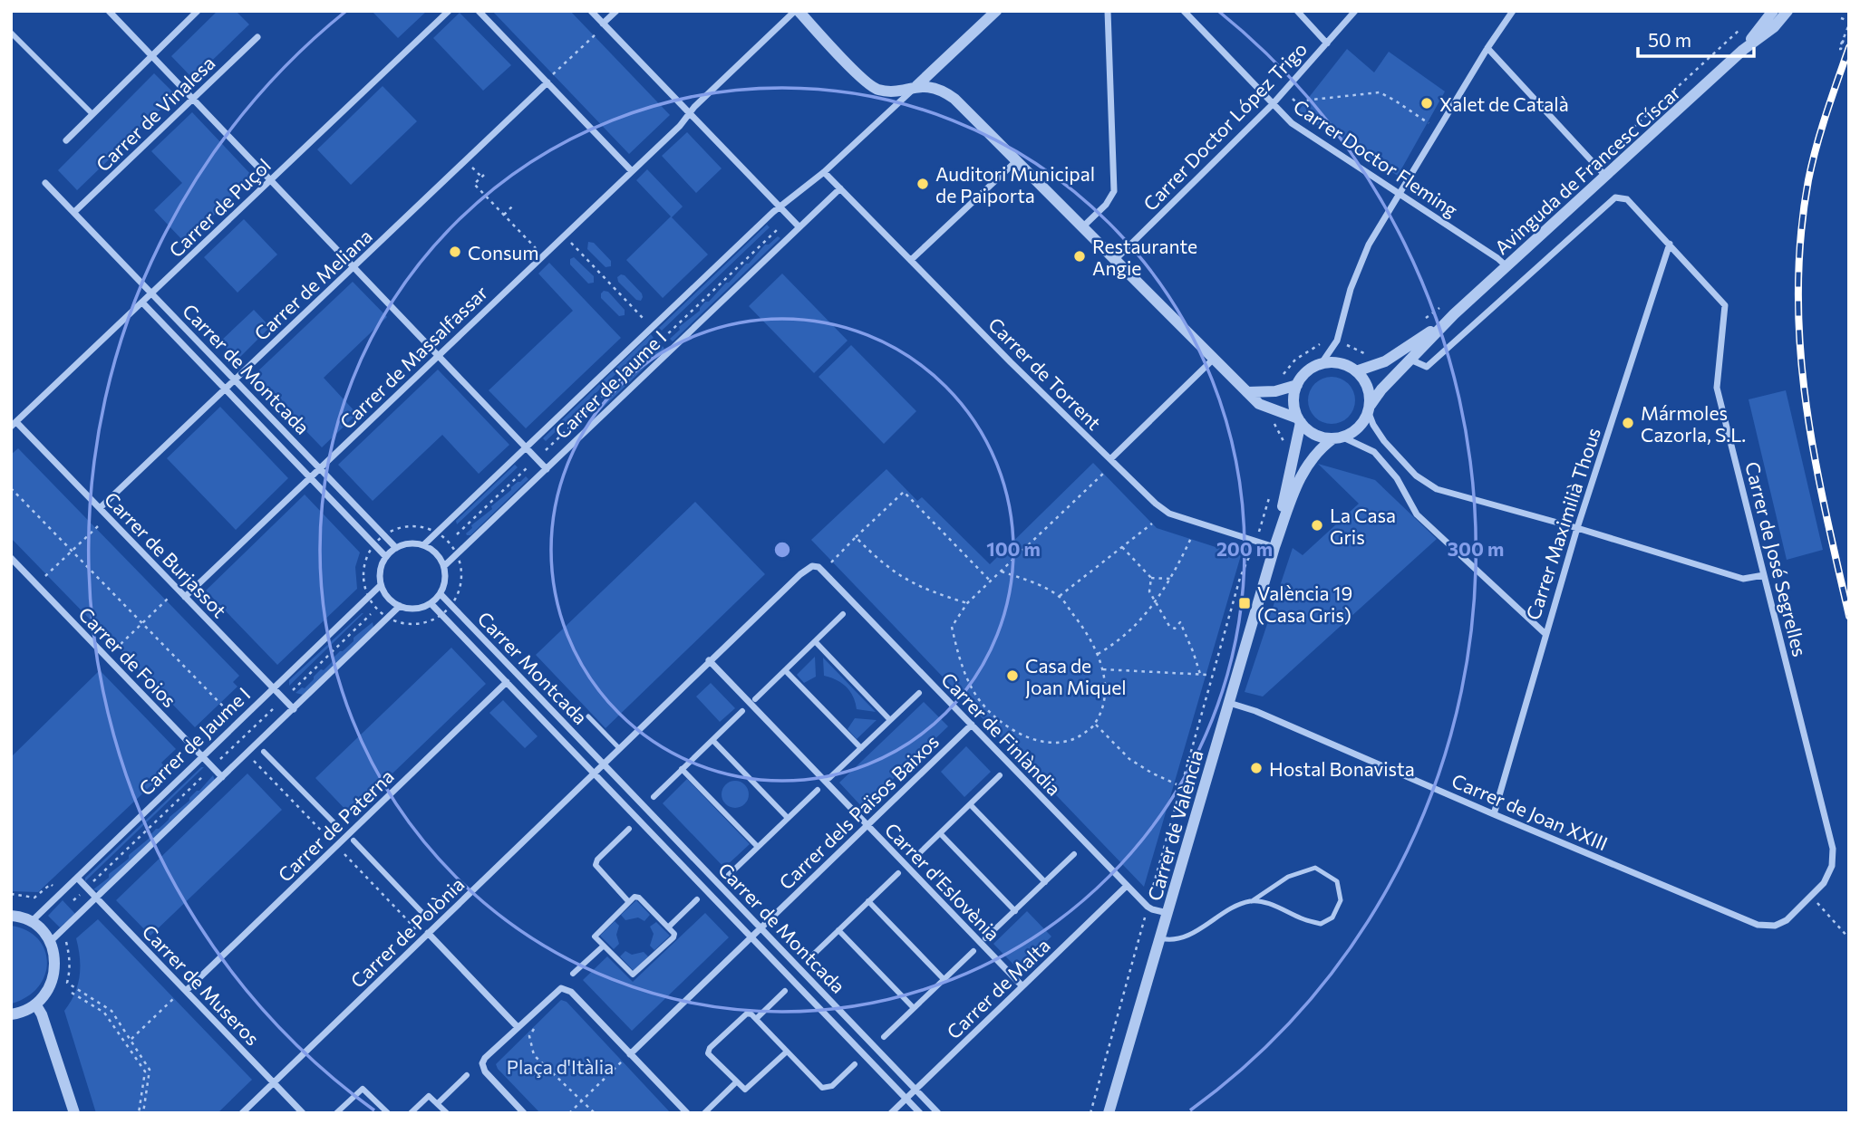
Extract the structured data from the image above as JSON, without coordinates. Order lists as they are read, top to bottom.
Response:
{
  "streets": {
    "street": [
      "Carrer de Vinalesa",
      "Carrer Doctor López Trigo",
      "Carrer Doctor Fleming",
      "Avinguda de Francesc Císcar",
      "Carrer de Puçol",
      "Carrer de Meliana",
      "Carrer de Massalfassar",
      "Carrer de Montcada",
      "Carrer de Torrent",
      "Carrer de Jaume I",
      "Carrer Maximilià Thous",
      "Carrer de Burjassot",
      "Carrer de José Segrelles",
      "Carrer de Foios",
      "Carrer Montcada",
      "Carrer de Finlàndia",
      "Carrer dels Països Baixos",
      "Carrer de Joan XXIII",
      "Carrer de Paterna",
      "Carrer de València",
      "Carrer d'Eslovènia",
      "Carrer de Polònia",
      "Carrer de Museros",
      "Carrer de Malta"
    ]
  },
  "crossings": [
    ["Carrer de Vinalesa", "Carrer de Montcada"],
    ["Carrer Doctor López Trigo", "Carrer Doctor Fleming"],
    ["Carrer Doctor Fleming", "Avinguda de Francesc Císcar"],
    ["Avinguda de Francesc Císcar", "Carrer de José Segrelles"],
    ["Avinguda de Francesc Císcar", "Carrer de València"],
    ["Carrer de Puçol", "Carrer de Montcada"],
    ["Carrer de Puçol", "Carrer de Burjassot"],
    ["Carrer de Meliana", "Carrer de Montcada"],
    ["Carrer de Meliana", "Carrer de Burjassot"],
    ["Carrer de Massalfassar", "Carrer de Montcada"],
    ["Carrer de Massalfassar", "Carrer de Burjassot"],
    ["Carrer de Montcada", "Carrer de Jaume I"],
    ["Carrer de Montcada", "Carrer Montcada"],
    ["Carrer de Montcada", "Carrer dels Països Baixos"],
    ["Carrer de Montcada", "Carrer de Polònia"],
    ["Carrer de Montcada", "Carrer de Malta"],
    ["Carrer de Torrent", "Carrer de Jaume I"],
    ["Carrer de Torrent", "Carrer de València"],
    ["Carrer de Jaume I", "Carrer de Burjassot"],
    ["Carrer de Jaume I", "Carrer de Foios"],
    ["Carrer de Jaume I", "Carrer Montcada"],
    ["Carrer de Jaume I", "Carrer de Museros"],
    ["Carrer Maximilià Thous", "Carrer de José Segrelles"],
    ["Carrer Maximilià Thous", "Carrer de Joan XXIII"],
    ["Carrer de José Segrelles", "Carrer de Joan XXIII"],
    ["Carrer Montcada", "Carrer de Paterna"],
    ["Carrer Montcada", "Carrer de Polònia"],
    ["Carrer de Finlàndia", "Carrer dels Països Baixos"],
    ["Carrer de Finlàndia", "Carrer de València"],
    ["Carrer de Finlàndia", "Carrer d'Eslovènia"],
    ["Carrer de Finlàndia", "Carrer de Malta"],
    ["Carrer dels Països Baixos", "Carrer d'Eslovènia"],
    ["Carrer de Joan XXIII", "Carrer de València"],
    ["Carrer de Paterna", "Carrer de Museros"],
    ["Carrer d'Eslovènia", "Carrer de Malta"],
    ["Carrer de Polònia", "Carrer de Museros"]
  ],
  "parks": ["Plaça d'Itàlia"],
  "places": {
    "other": [
      "Xalet de Català",
      "Auditori Municipal de Paiporta",
      "Consum",
      "Restaurante Angie",
      "Mármoles Cazorla, S.L.",
      "La Casa Gris",
      "Casa de Joan Miquel",
      "Hostal Bonavista"
    ],
    "transit": ["València 19 (Casa Gris)"]
  },
  "scale_bar": "50 m",
  "rings": ["100 m", "200 m", "300 m"]
}
